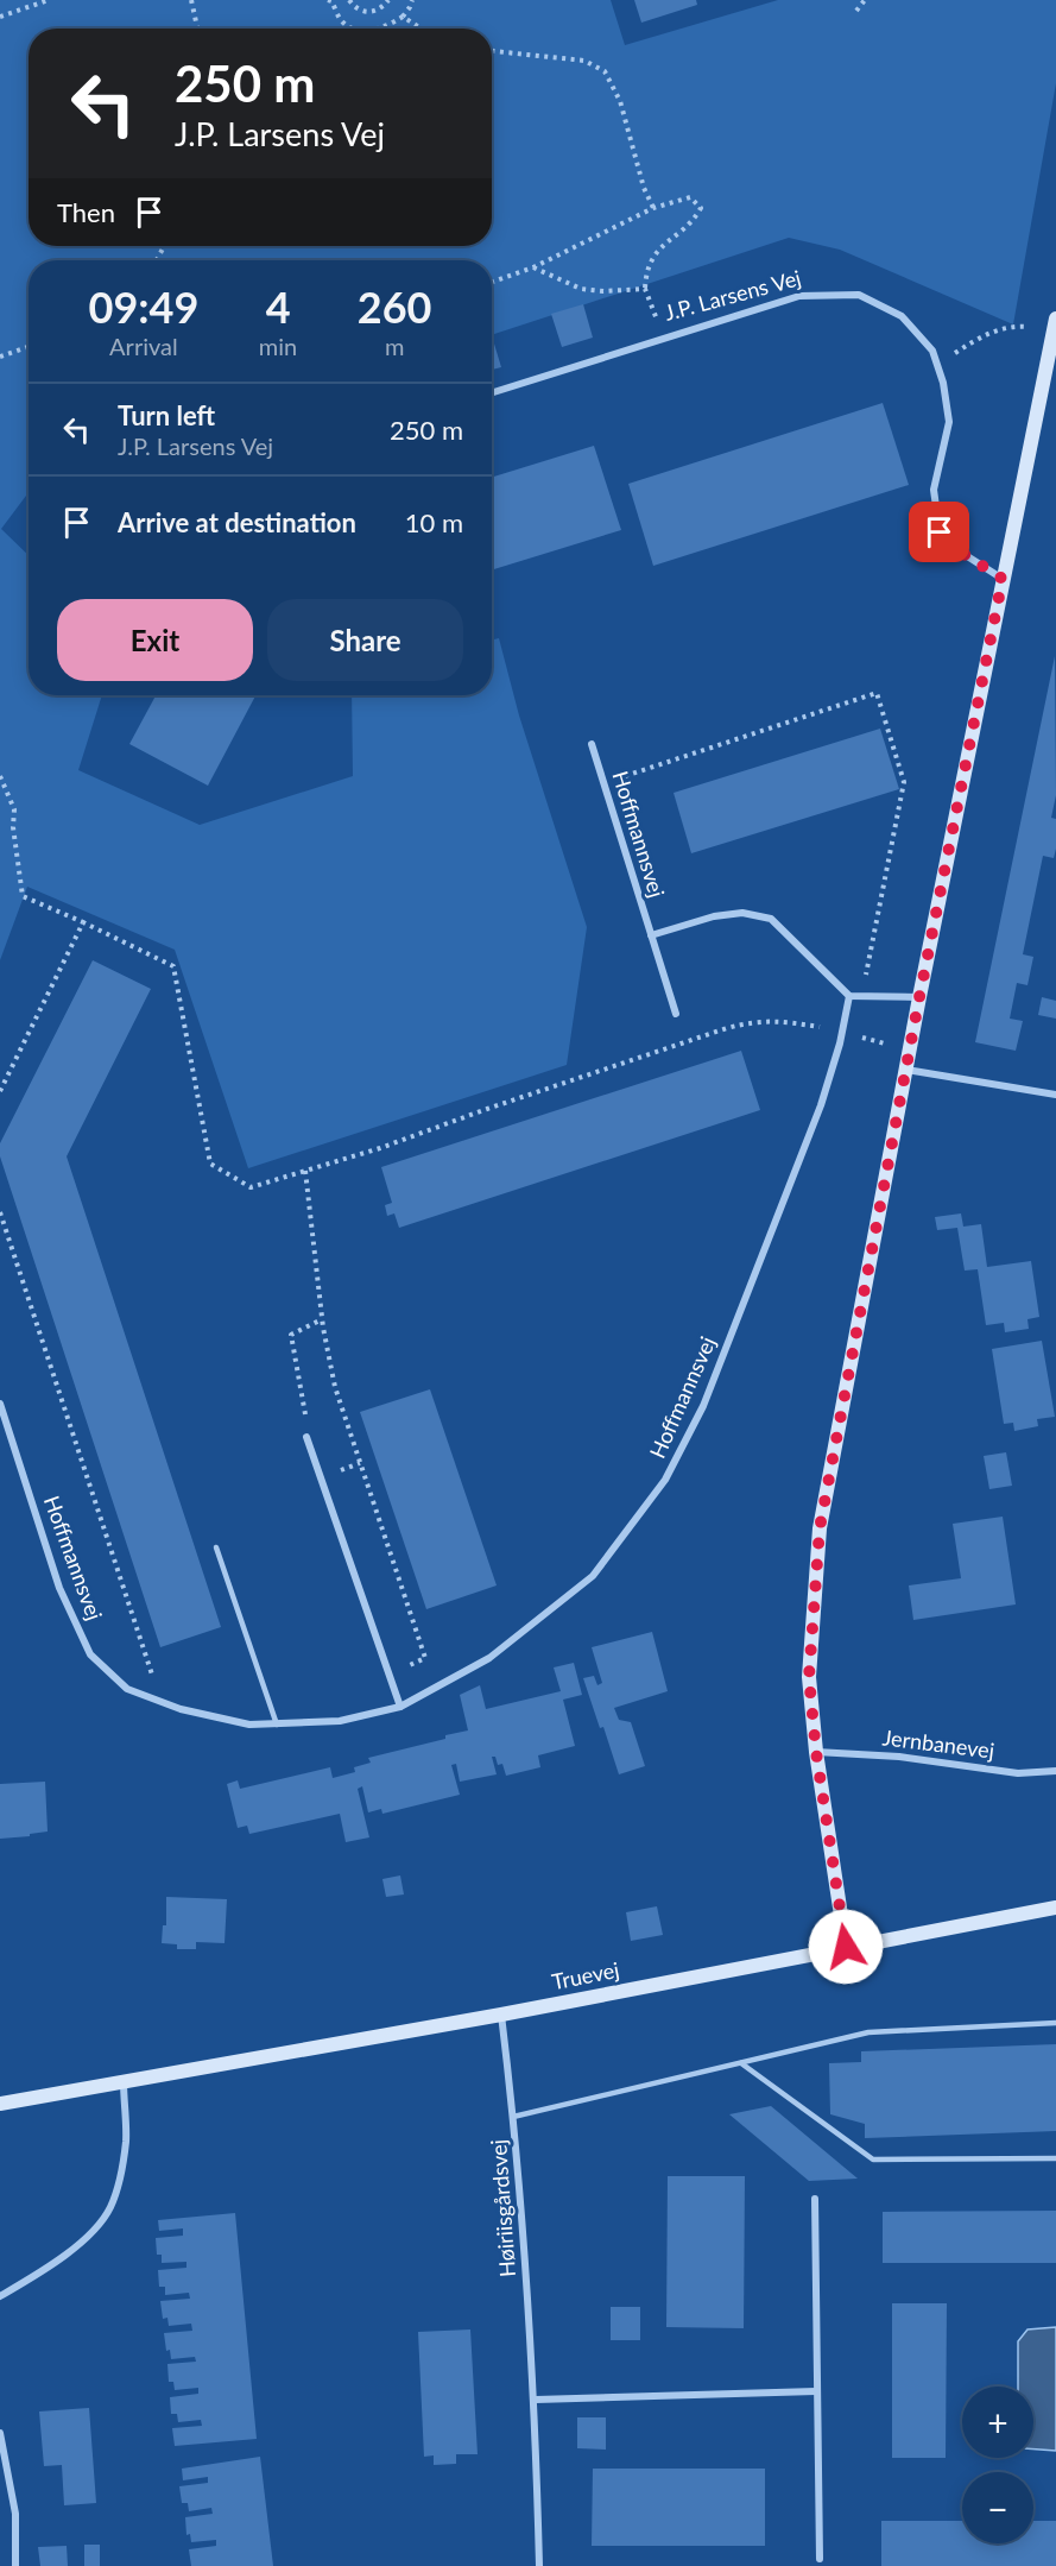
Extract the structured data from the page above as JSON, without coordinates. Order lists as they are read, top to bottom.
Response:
{
  "streets": {
    "street": [
      "J.P. Larsens Vej",
      "Hoffmannsvej",
      "Jernbanevej",
      "Truevej",
      "Høiriisgårdsvej"
    ]
  },
  "crossings": [
    ["Truevej", "Høiriisgårdsvej"]
  ],
  "page": {
    "turn": ["250 m", "J.P. Larsens Vej"],
    "then": "Then",
    "eta": [
      "09:49",
      "Arrival",
      "4",
      "min",
      "260",
      "m"
    ],
    "list": [
      {
        "name": "Turn left",
        "note": "J.P. Larsens Vej",
        "value": "250 m"
      },
      {
        "name": "Arrive at destination",
        "value": "10 m"
      }
    ],
    "buttons": ["Exit", "Share"],
    "map_buttons": ["+", "−"]
  }
}
